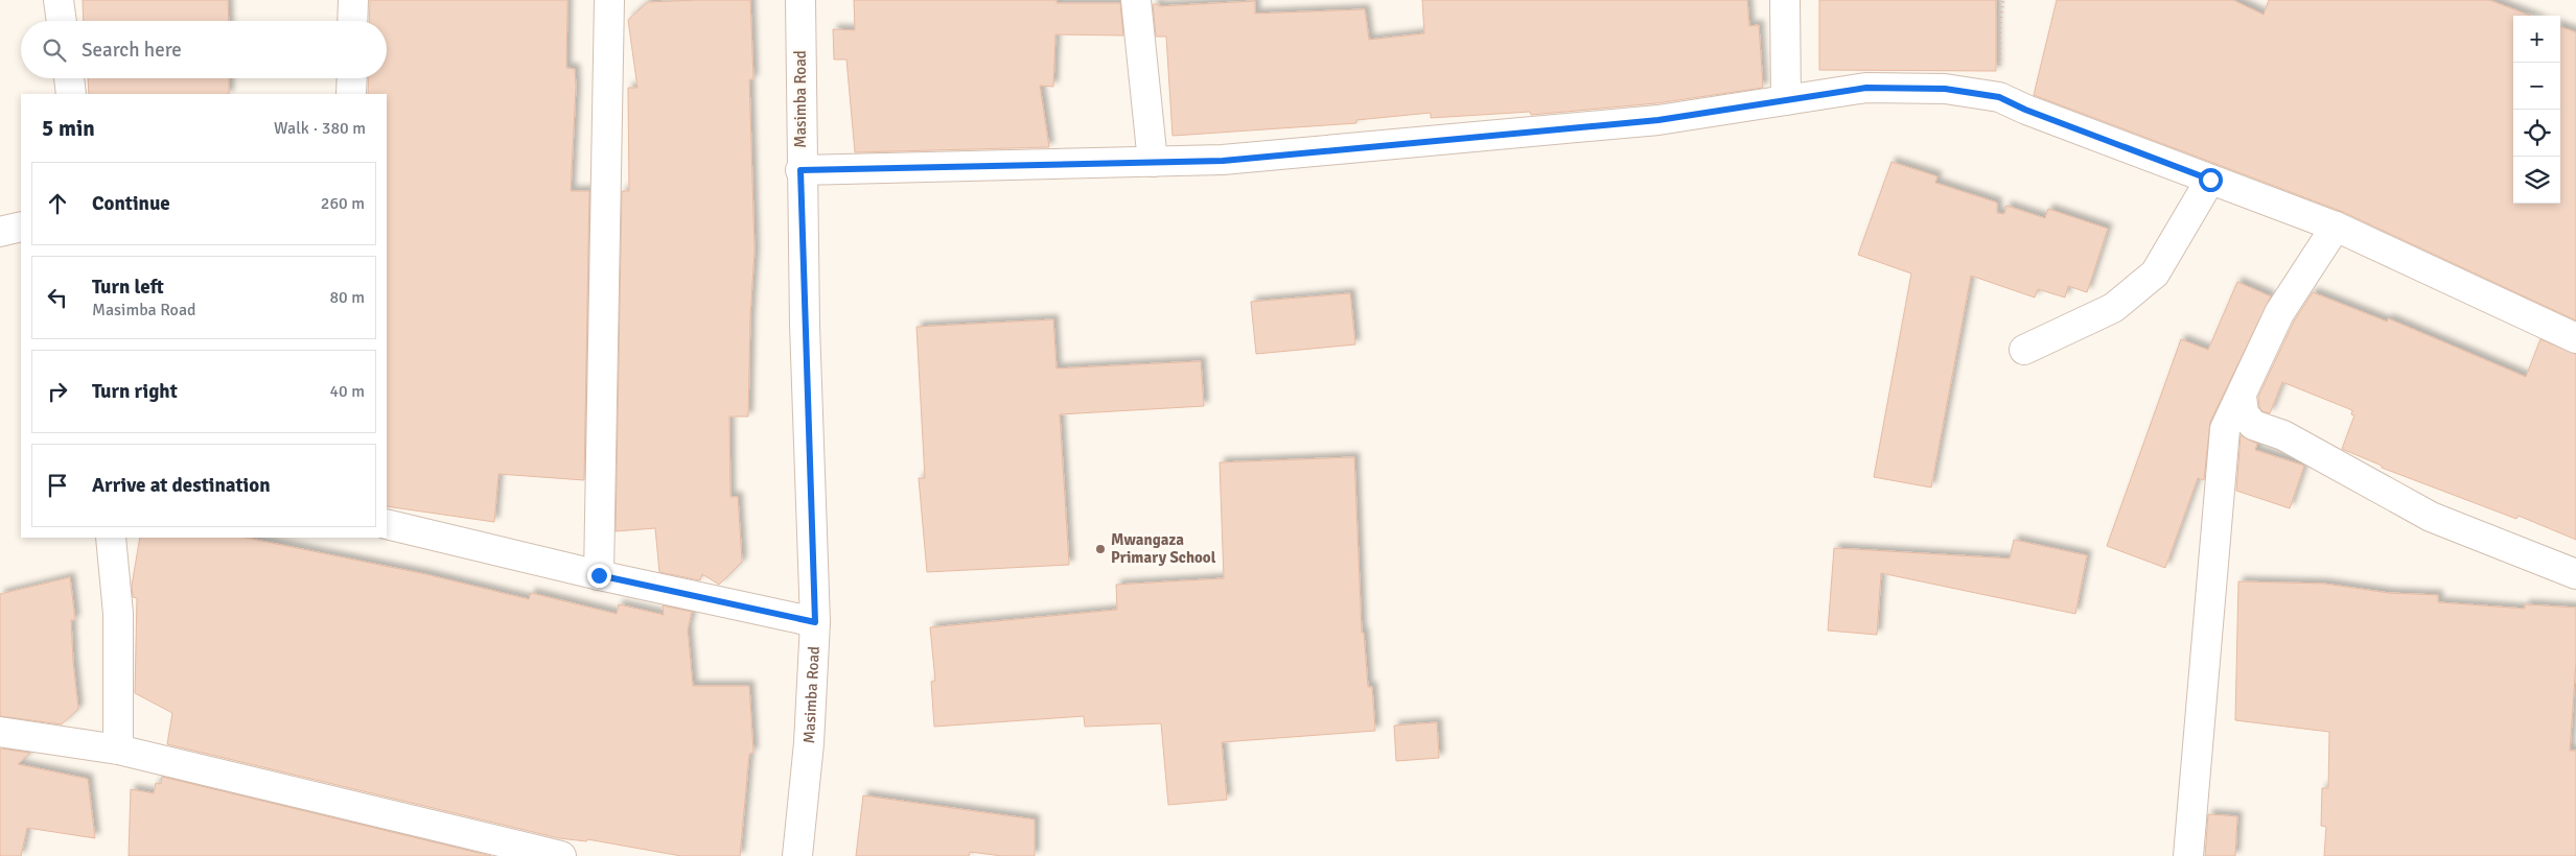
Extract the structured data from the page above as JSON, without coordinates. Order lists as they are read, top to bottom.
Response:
{
  "streets": {
    "street": ["Masimba Road"]
  },
  "places": ["Mwangaza Primary School"],
  "page": {
    "map_buttons": ["+", "−"],
    "search": "Search here",
    "heading": ["5 min", "Walk · 380 m"],
    "list": [
      ["Continue", "260 m"],
      ["Turn left", "Masimba Road", "80 m"],
      ["Turn right", "40 m"],
      "Arrive at destination"
    ]
  }
}
